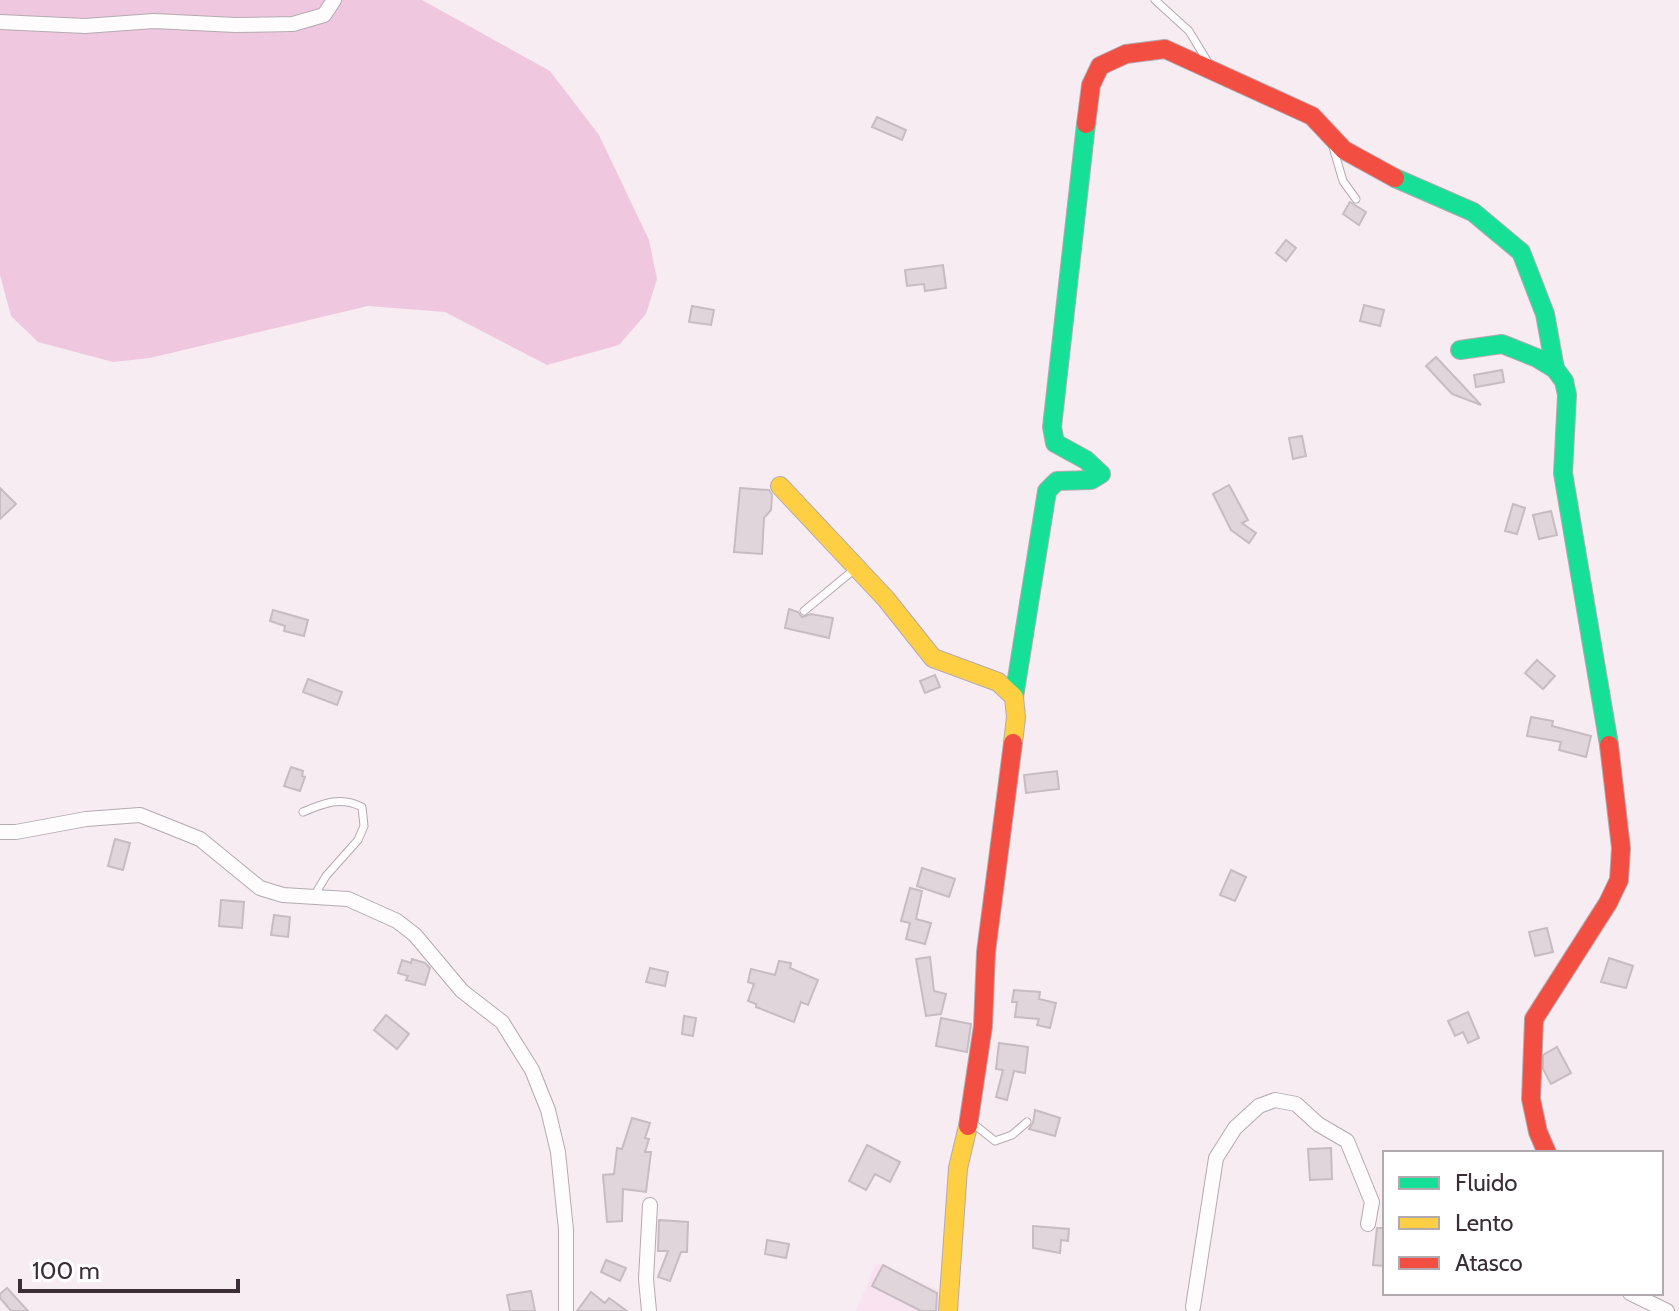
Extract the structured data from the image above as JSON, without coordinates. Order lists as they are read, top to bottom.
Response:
{
  "legend": ["Fluido", "Lento", "Atasco"],
  "scale_bar": "100 m"
}
